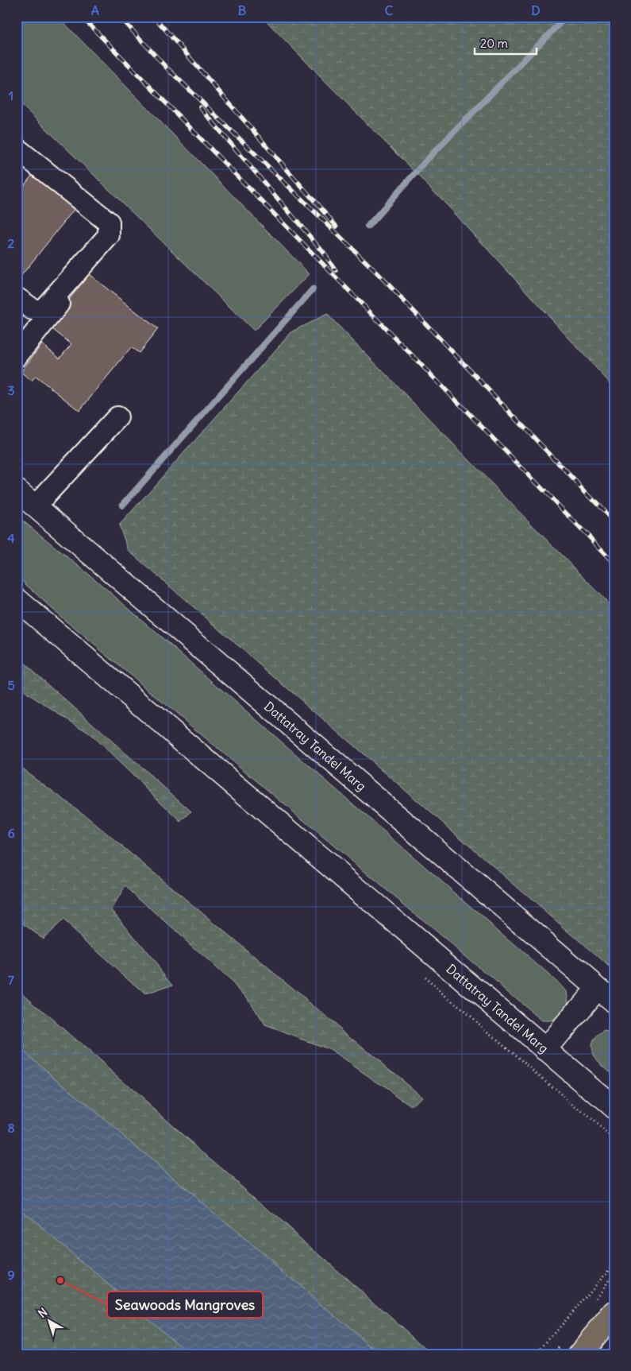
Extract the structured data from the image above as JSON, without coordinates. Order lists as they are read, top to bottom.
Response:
{
  "streets": {
    "main road": ["Dattatray Tandel Marg"]
  },
  "places": ["Seawoods Mangroves"],
  "scale_bar": "20 m",
  "north": "top left",
  "grid": {
    "columns": [
      "A",
      "B",
      "C",
      "D"
    ],
    "rows": [
      "1",
      "2",
      "3",
      "4",
      "5",
      "6",
      "7",
      "8",
      "9"
    ]
  }
}
